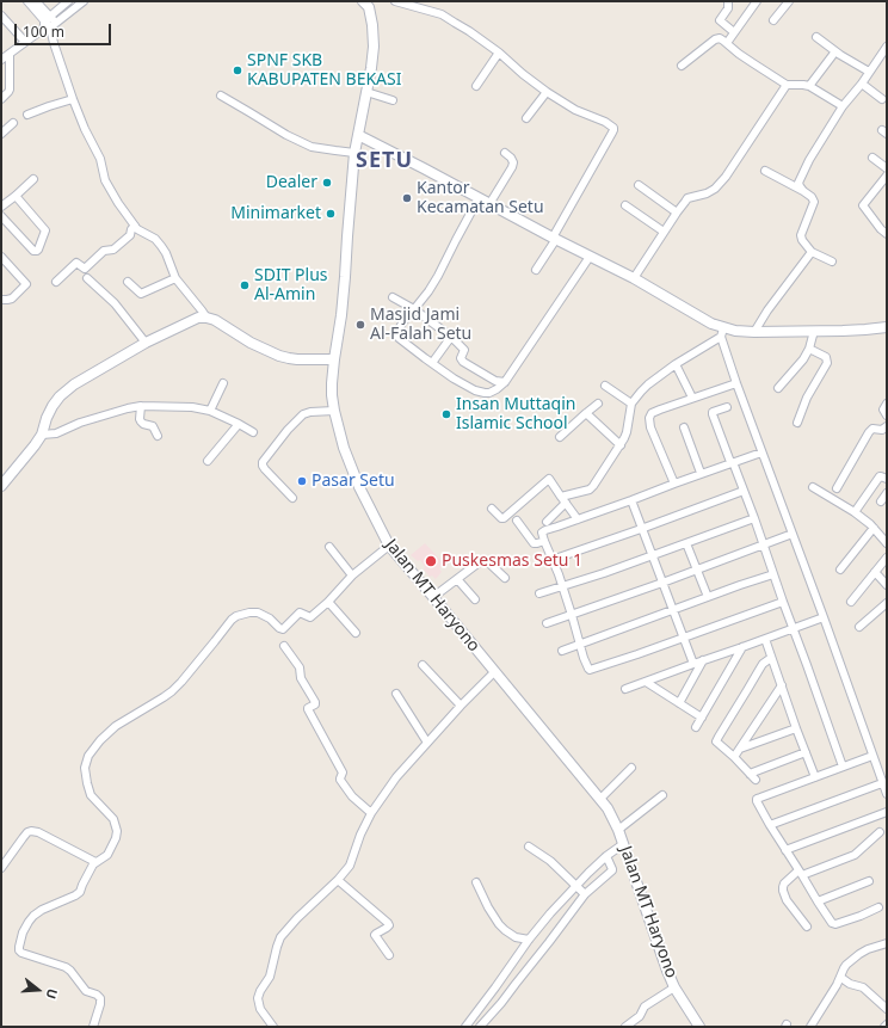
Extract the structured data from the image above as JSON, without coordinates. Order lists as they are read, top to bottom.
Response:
{
  "streets": {
    "main road": ["Jalan MT Haryono"]
  },
  "districts": ["SETU"],
  "places": [
    "SPNF SKB KABUPATEN BEKASI",
    "Dealer",
    "Kantor Kecamatan Setu",
    "Minimarket",
    "SDIT Plus Al-Amin",
    "Masjid Jami Al-Falah Setu",
    "Insan Muttaqin Islamic School",
    "Pasar Setu",
    "Puskesmas Setu 1"
  ],
  "scale_bar": "100 m",
  "north": "right"
}
